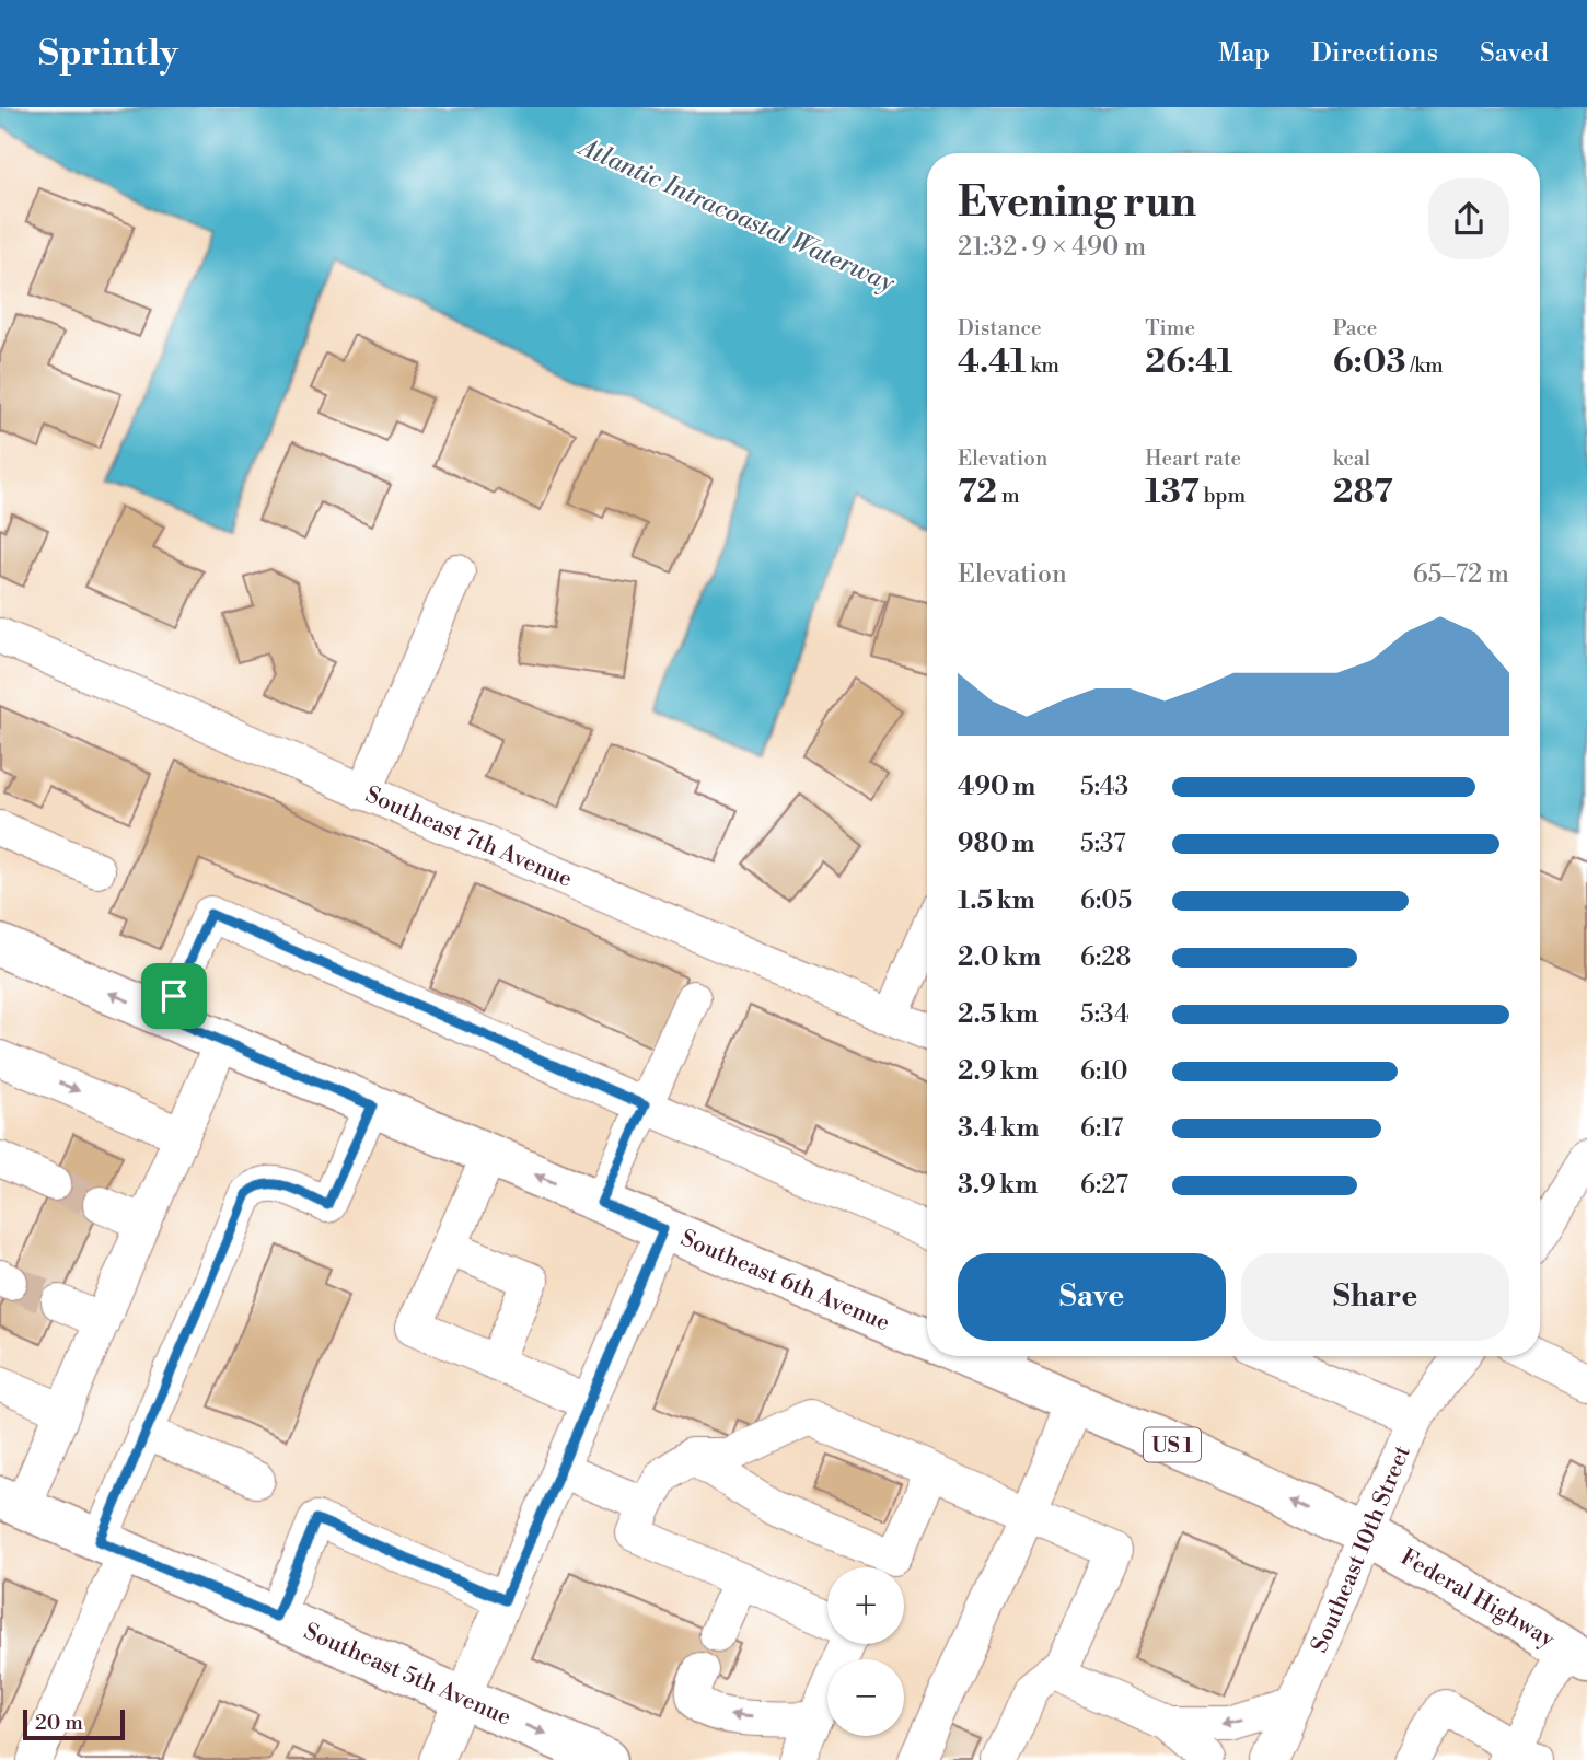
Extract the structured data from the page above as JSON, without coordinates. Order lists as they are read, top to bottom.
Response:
{
  "streets": {
    "main road": [
      "Southeast 6th Avenue",
      "US 1",
      "Federal Highway",
      "Southeast 5th Avenue"
    ],
    "street": ["Southeast 7th Avenue", "Southeast 10th Street"]
  },
  "crossings": [
    ["US 1", "Southeast 10th Street"],
    ["US 1", "Federal Highway"],
    ["Southeast 10th Street", "Federal Highway"]
  ],
  "water": ["Atlantic Intracoastal Waterway"],
  "scale_bar": "20 m",
  "page": {
    "header": "Sprintly",
    "nav": ["Map", "Directions", "Saved"],
    "heading": ["Evening run", "21:32 · 9 × 490 m"],
    "stats": [
      ["Distance", "4.41 km"],
      ["Time", "26:41"],
      ["Pace", "6:03 /km"],
      ["Elevation", "72 m"],
      ["Heart rate", "137 bpm"],
      ["kcal", "287"]
    ],
    "chart": ["Elevation", "65–72 m"],
    "list": [
      {
        "name": "490 m",
        "note": "5:43"
      },
      {
        "name": "980 m",
        "note": "5:37"
      },
      {
        "name": "1.5 km",
        "note": "6:05"
      },
      {
        "name": "2.0 km",
        "note": "6:28"
      },
      {
        "name": "2.5 km",
        "note": "5:34"
      },
      {
        "name": "2.9 km",
        "note": "6:10"
      },
      {
        "name": "3.4 km",
        "note": "6:17"
      },
      {
        "name": "3.9 km",
        "note": "6:27"
      }
    ],
    "buttons": ["Save", "Share"],
    "map_buttons": ["+", "−"],
    "scale": "20 m"
  }
}
